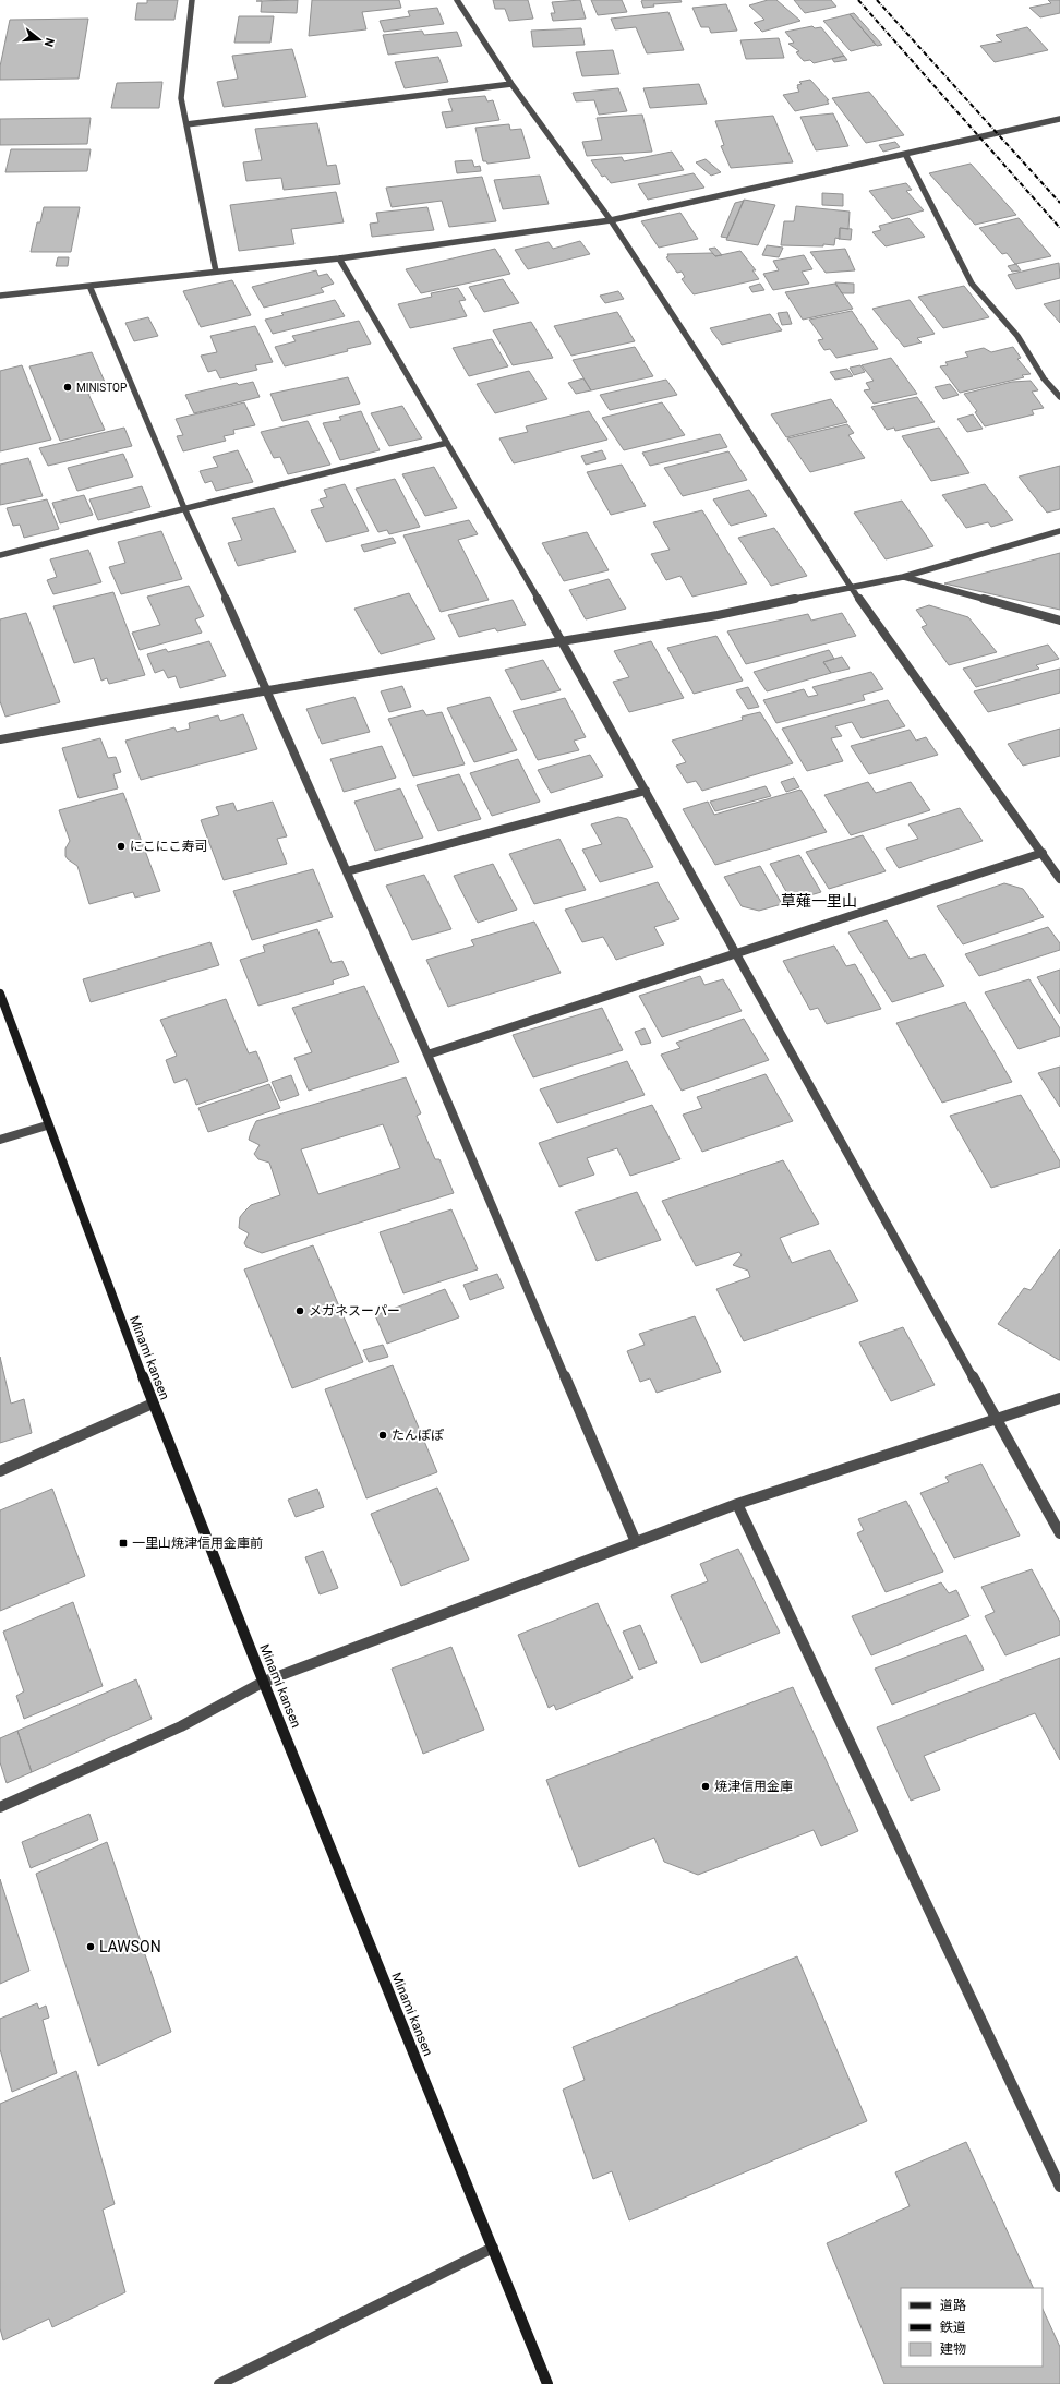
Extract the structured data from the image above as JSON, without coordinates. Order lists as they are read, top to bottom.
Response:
{
  "streets": {
    "main road": ["Minami kansen"]
  },
  "districts": ["草薙一里山"],
  "places": {
    "other": [
      "MINISTOP",
      "にこにこ寿司",
      "メガネスーパー",
      "たんぽぽ",
      "焼津信用金庫",
      "LAWSON"
    ],
    "transit": ["一里山焼津信用金庫前"]
  },
  "legend": ["道路", "鉄道", "建物"],
  "north": "right"
}
